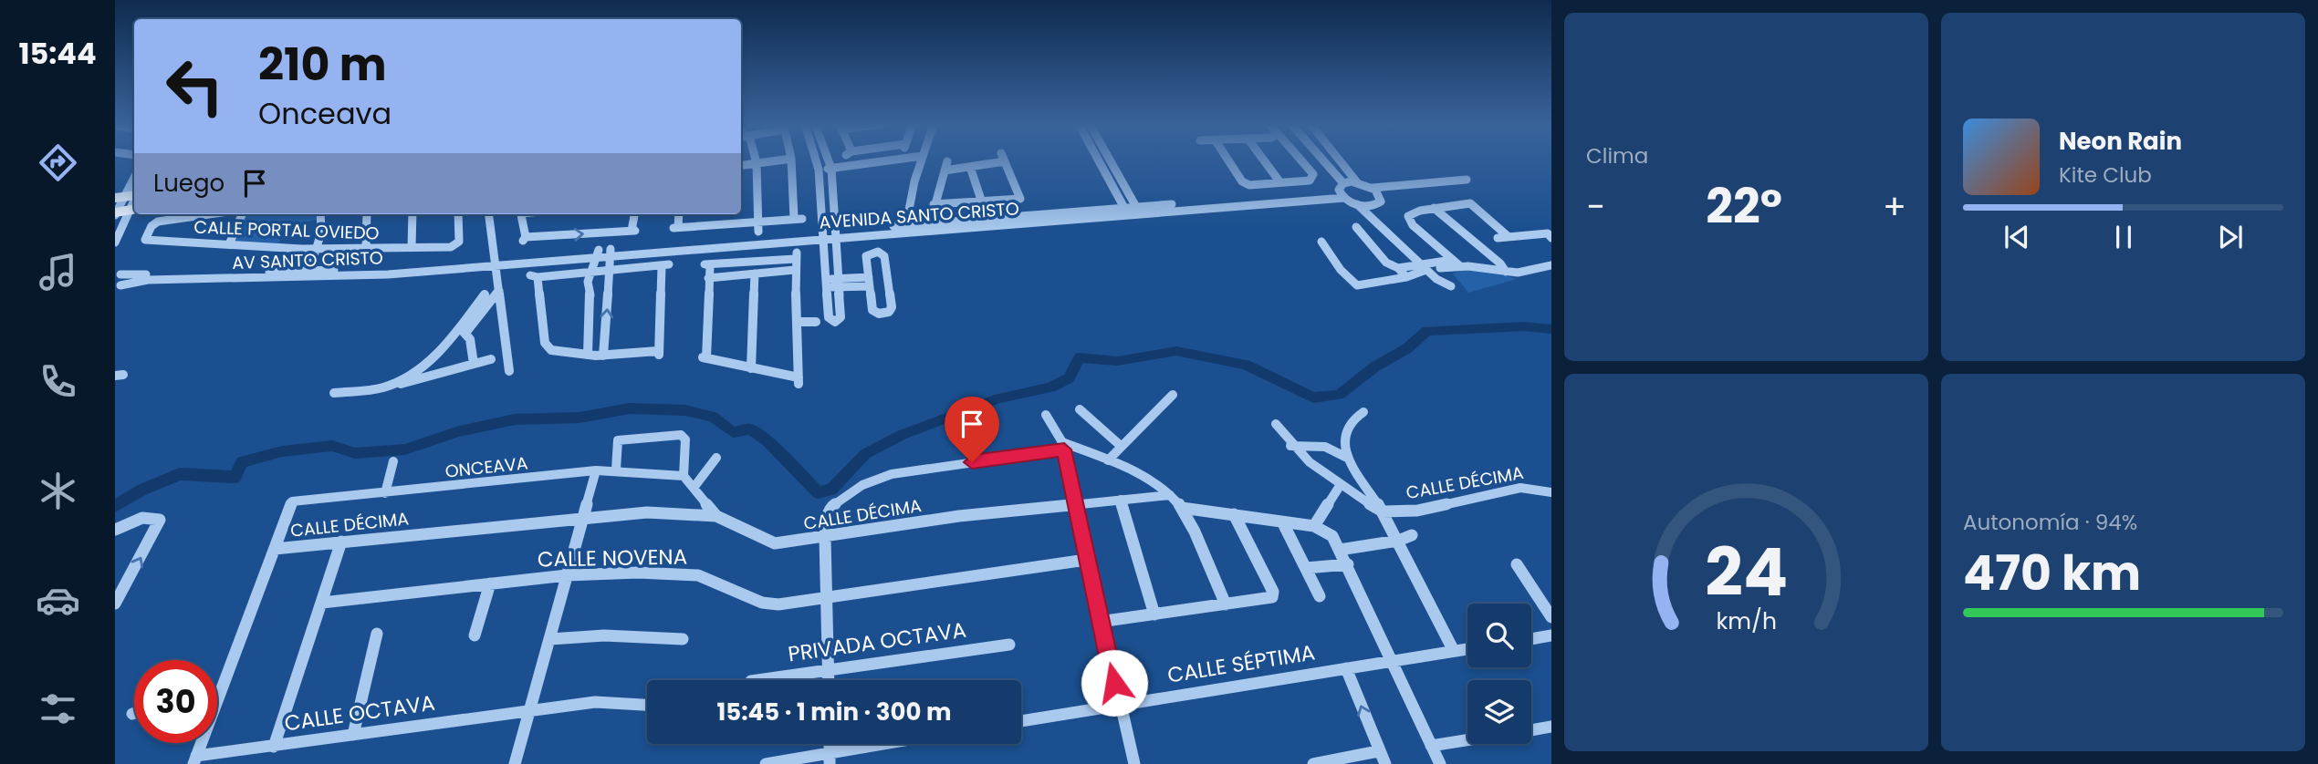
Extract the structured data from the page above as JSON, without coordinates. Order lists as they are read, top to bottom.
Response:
{
  "streets": {
    "street": [
      "AVENIDA SANTO CRISTO",
      "CALLE PORTAL OVIEDO",
      "AV SANTO CRISTO",
      "ONCEAVA",
      "CALLE DÉCIMA",
      "CALLE NOVENA",
      "PRIVADA OCTAVA",
      "CALLE SÉPTIMA",
      "CALLE OCTAVA"
    ]
  },
  "crossings": [
    ["AVENIDA SANTO CRISTO", "AV SANTO CRISTO"],
    ["ONCEAVA", "CALLE DÉCIMA"]
  ],
  "page": {
    "tabs": "15:44",
    "tile": [
      "Clima",
      ["Autonomía · 94%", "470 km"]
    ],
    "turn": ["210 m", "Onceava"],
    "song": ["Neon Rain", "Kite Club"],
    "then": "Luego",
    "heat": ["−", "22°", "+"],
    "limit": "30",
    "trip": "15:45 · 1 min · 300 m",
    "gauge": ["24", "km/h"]
  }
}
